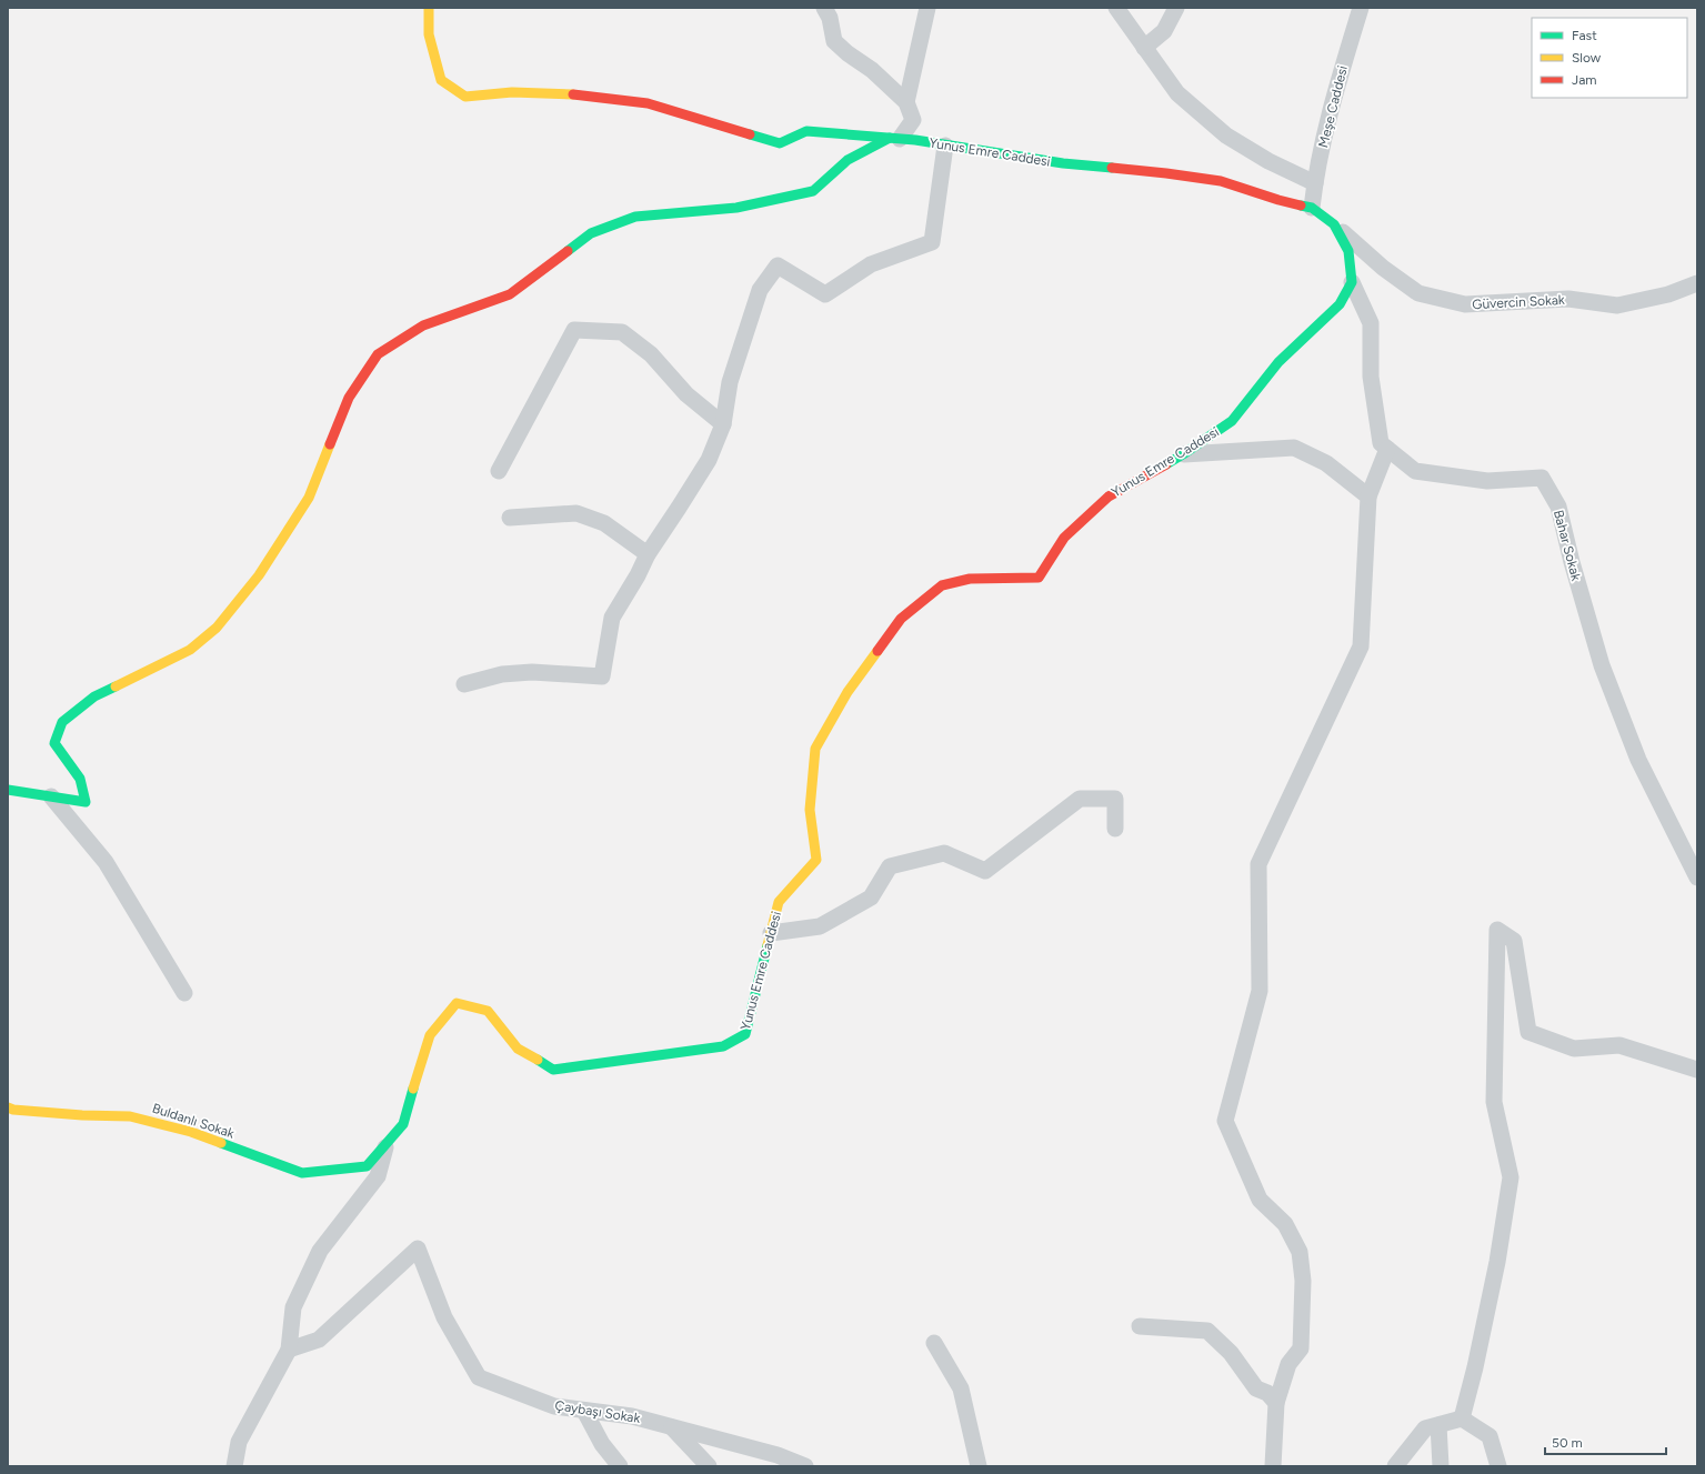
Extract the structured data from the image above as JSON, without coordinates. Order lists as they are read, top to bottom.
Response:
{
  "streets": {
    "street": [
      "Meşe Caddesi",
      "Yunus Emre Caddesi",
      "Güvercin Sokak",
      "Bahar Sokak",
      "Buldanlı Sokak",
      "Çaybaşı Sokak"
    ]
  },
  "crossings": [
    ["Meşe Caddesi", "Yunus Emre Caddesi"],
    ["Yunus Emre Caddesi", "Güvercin Sokak"],
    ["Yunus Emre Caddesi", "Bahar Sokak"],
    ["Yunus Emre Caddesi", "Buldanlı Sokak"],
    ["Yunus Emre Caddesi", "Çaybaşı Sokak"]
  ],
  "legend": ["Fast", "Slow", "Jam"],
  "scale_bar": "50 m"
}
